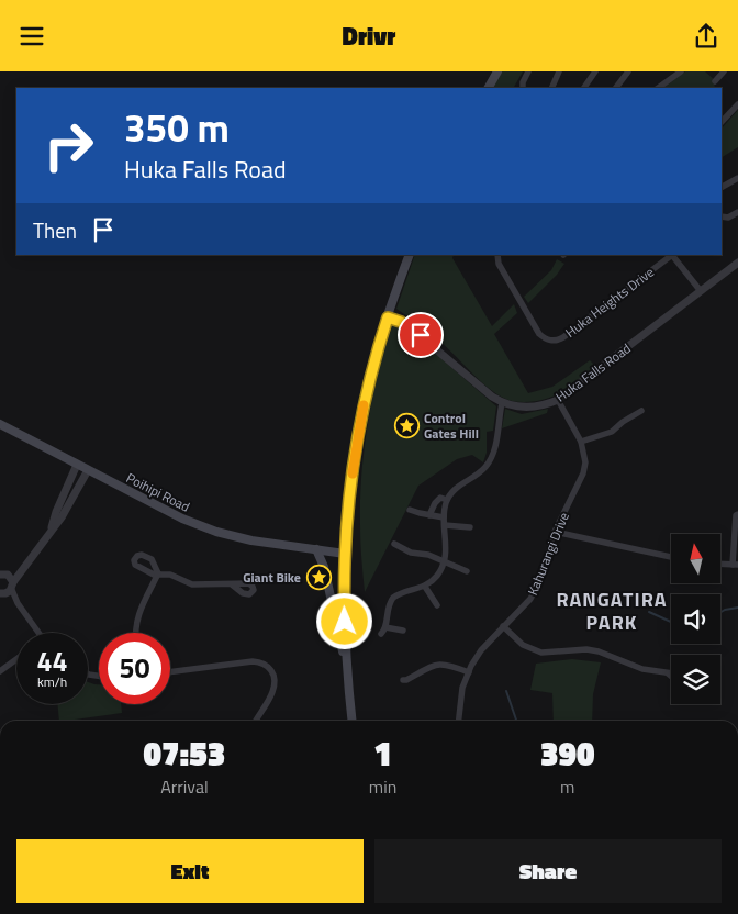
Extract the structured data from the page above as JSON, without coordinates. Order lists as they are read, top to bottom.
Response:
{
  "streets": {
    "main road": ["Poihipi Road"],
    "street": ["Huka Heights Drive", "Huka Falls Road", "Kahurangi Drive"]
  },
  "crossings": [
    ["Huka Heights Drive", "Huka Falls Road"],
    ["Huka Falls Road", "Kahurangi Drive"]
  ],
  "districts": ["RANGATIRA PARK"],
  "places": {
    "place": ["Control Gates Hill", "Giant Bike"]
  },
  "north": "top",
  "page": {
    "header": "Drivr",
    "turn": ["350 m", "Huka Falls Road"],
    "then": "Then",
    "speed": "44 km/h",
    "limit": "50",
    "eta": [
      "07:53",
      "Arrival",
      "1",
      "min",
      "390",
      "m"
    ],
    "buttons": ["Exit", "Share"]
  }
}
